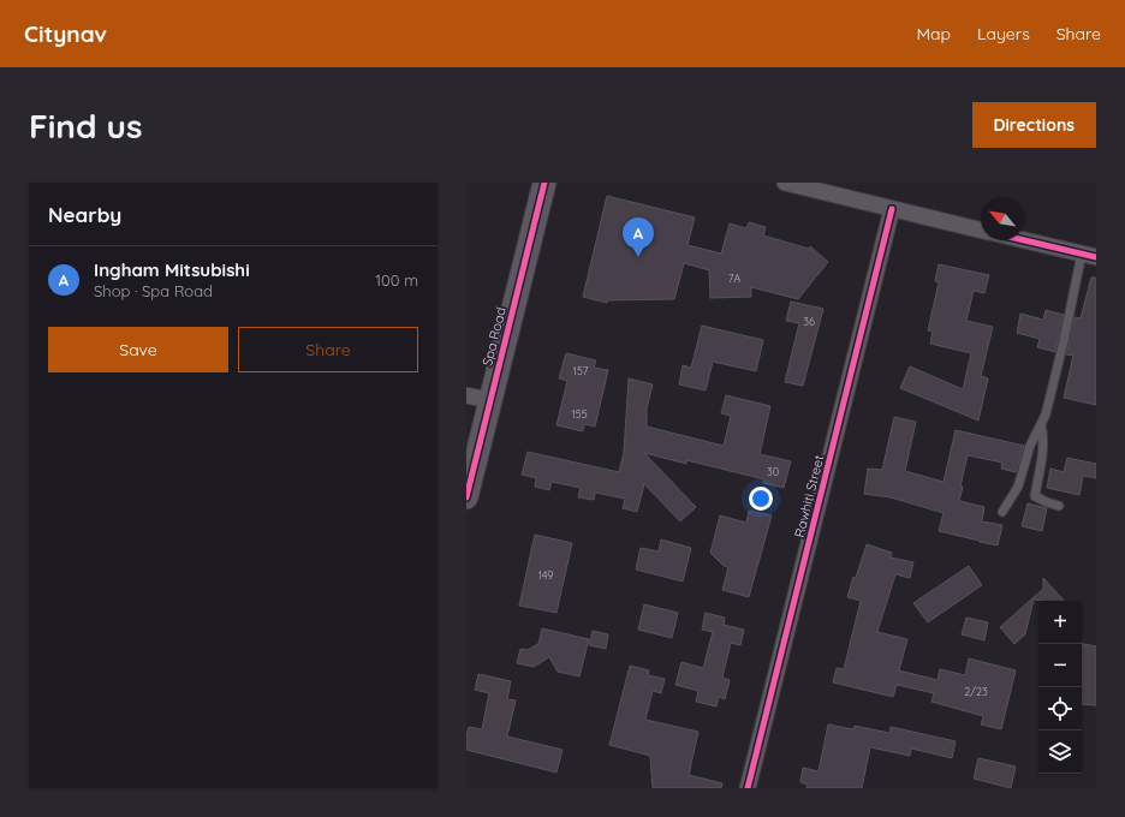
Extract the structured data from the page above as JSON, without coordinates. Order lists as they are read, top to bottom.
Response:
{
  "streets": {
    "main road": ["Spa Road"],
    "street": ["Rawhiti Street"]
  },
  "house_numbers": [
    "7A",
    "36",
    "157",
    "155",
    "30",
    "149",
    "2/23"
  ],
  "north": "top left",
  "page": {
    "header": "Citynav",
    "nav": ["Map", "Layers", "Share"],
    "buttons": [
      "Directions",
      ["Save", "Share"]
    ],
    "title": "Find us",
    "heading": "Nearby",
    "pins": "A",
    "list": [
      {
        "mark": "A",
        "name": "Ingham Mitsubishi",
        "note": "Shop · Spa Road",
        "value": "100 m"
      }
    ],
    "map_buttons": ["+", "−"]
  }
}
